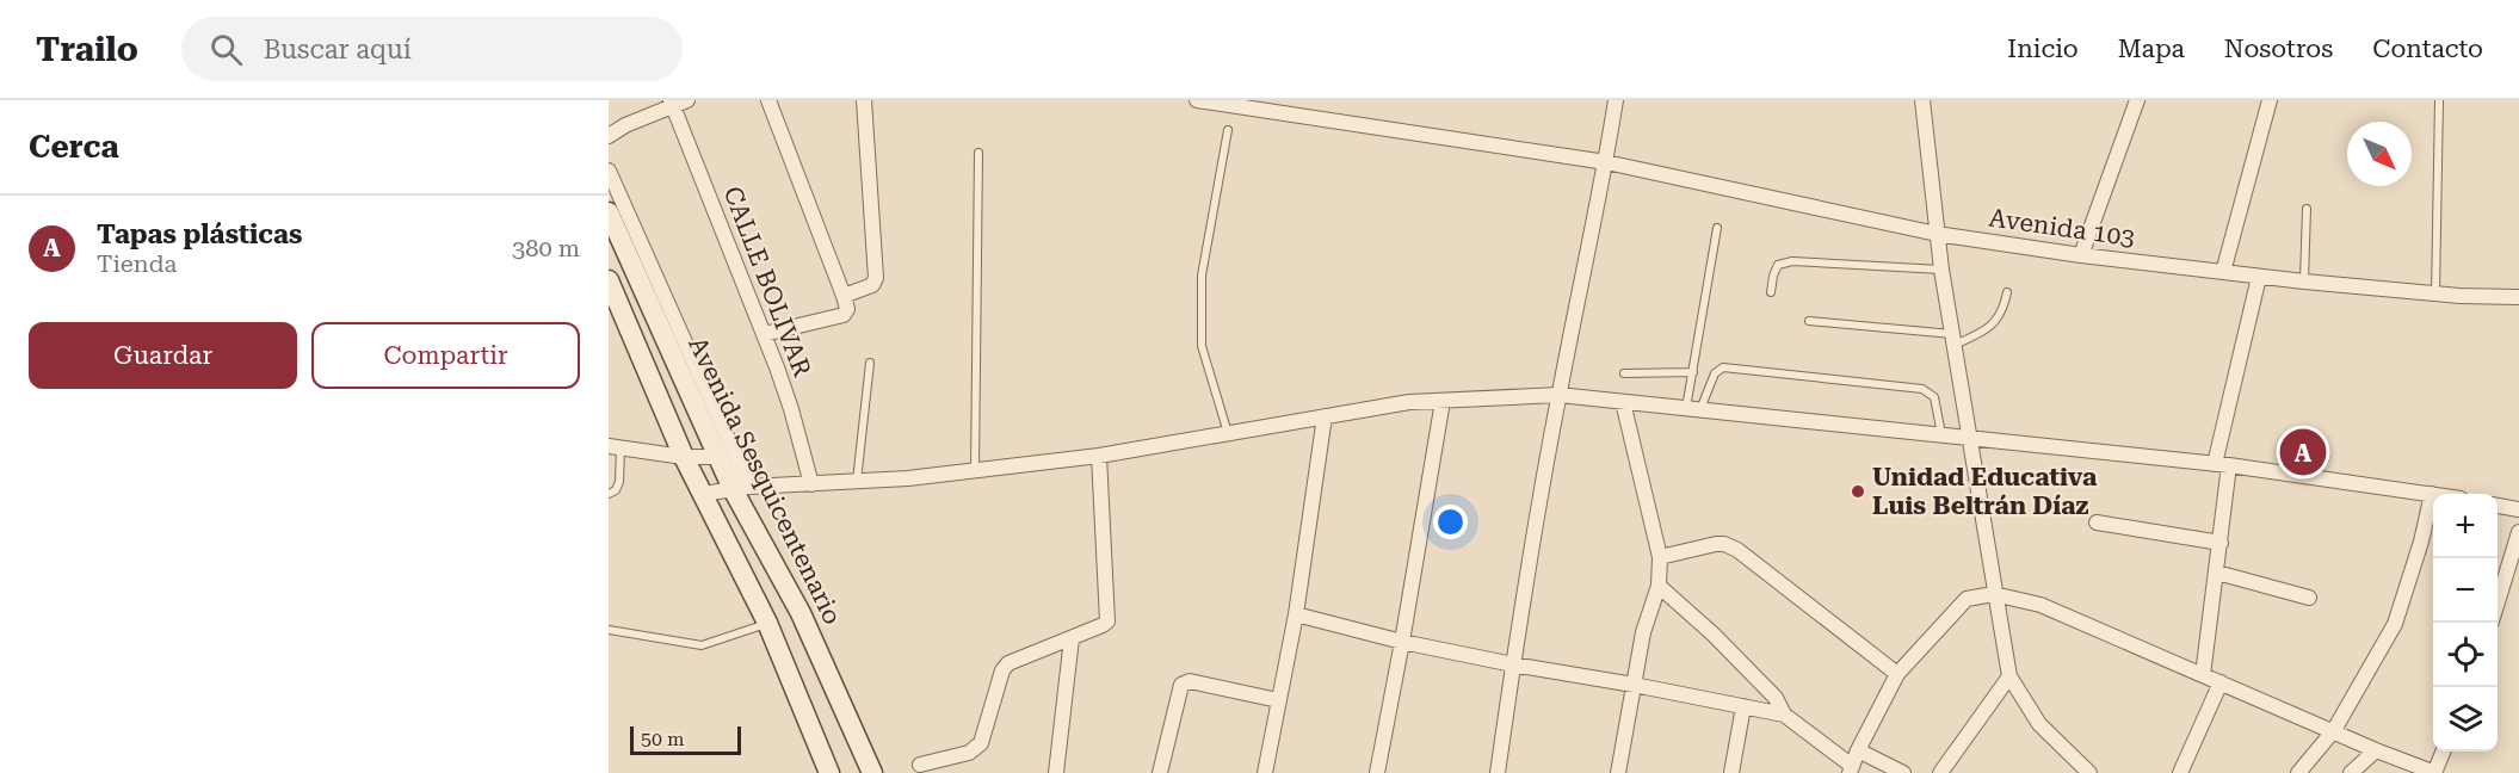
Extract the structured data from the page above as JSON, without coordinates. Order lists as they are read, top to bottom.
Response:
{
  "streets": {
    "main road": ["Avenida Sesquicentenario"],
    "street": ["Avenida 103", "CALLE BOLIVAR"]
  },
  "places": ["Unidad Educativa Luis Beltrán Díaz"],
  "scale_bar": "50 m",
  "north": "bottom right",
  "page": {
    "header": "Trailo",
    "search": "Buscar aquí",
    "nav": [
      "Inicio",
      "Mapa",
      "Nosotros",
      "Contacto"
    ],
    "heading": "Cerca",
    "list": [
      {
        "mark": "A",
        "name": "Tapas plásticas",
        "note": "Tienda",
        "value": "380 m"
      }
    ],
    "buttons": ["Guardar", "Compartir"],
    "pins": "A",
    "map_buttons": ["+", "−"],
    "scale": "50 m"
  }
}
